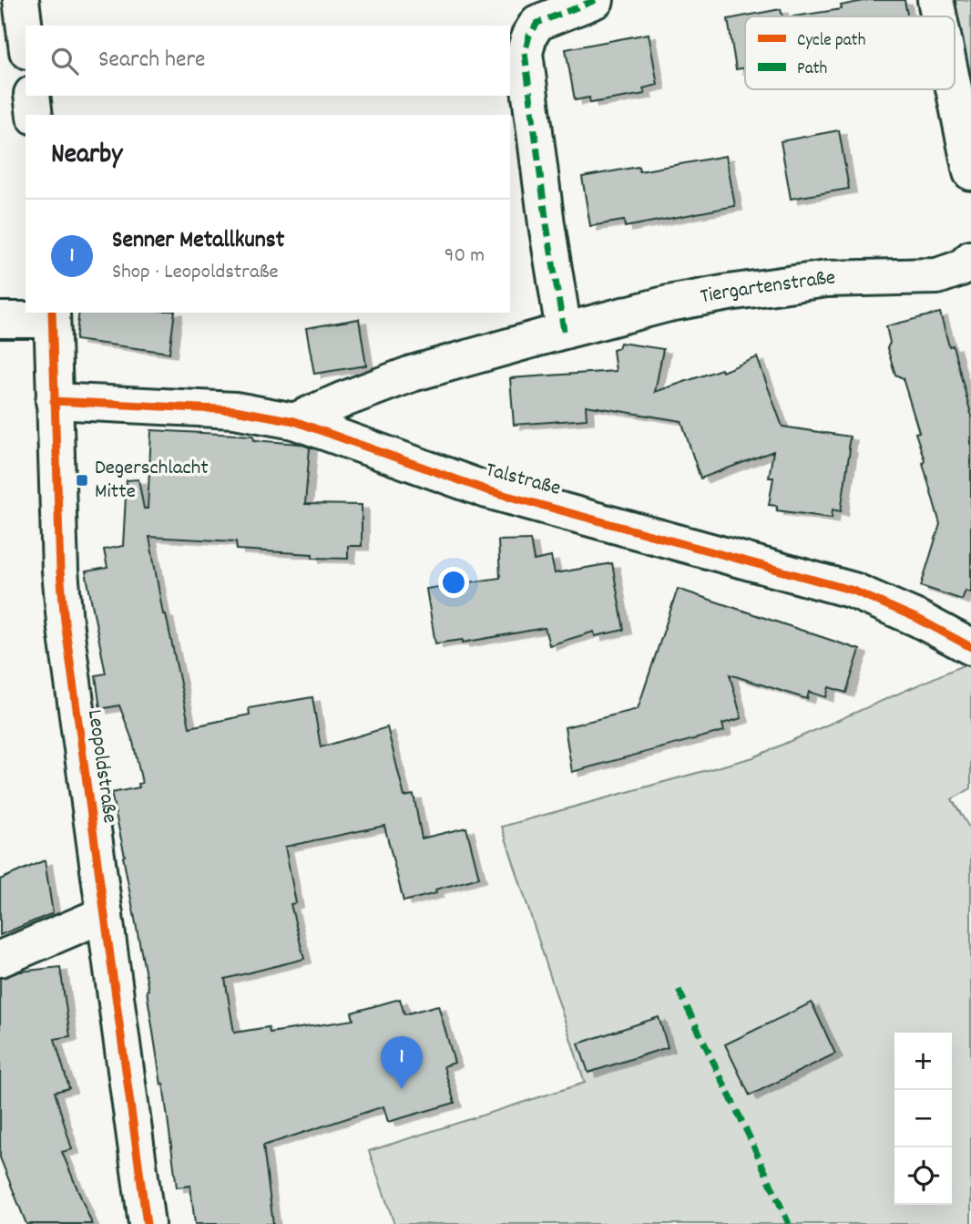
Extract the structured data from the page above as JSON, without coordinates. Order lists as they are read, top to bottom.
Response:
{
  "streets": {
    "street": ["Tiergartenstraße", "Talstraße", "Leopoldstraße"]
  },
  "crossings": [
    ["Tiergartenstraße", "Talstraße"],
    ["Talstraße", "Leopoldstraße"]
  ],
  "places": {
    "transit": ["Degerschlacht Mitte"]
  },
  "legend": ["Cycle path", "Path"],
  "page": {
    "search": "Search here",
    "heading": "Nearby",
    "list": [
      {
        "mark": "1",
        "name": "Senner Metallkunst",
        "note": "Shop · Leopoldstraße",
        "value": "90 m"
      }
    ],
    "map_buttons": ["+", "−"],
    "pins": "1"
  }
}
